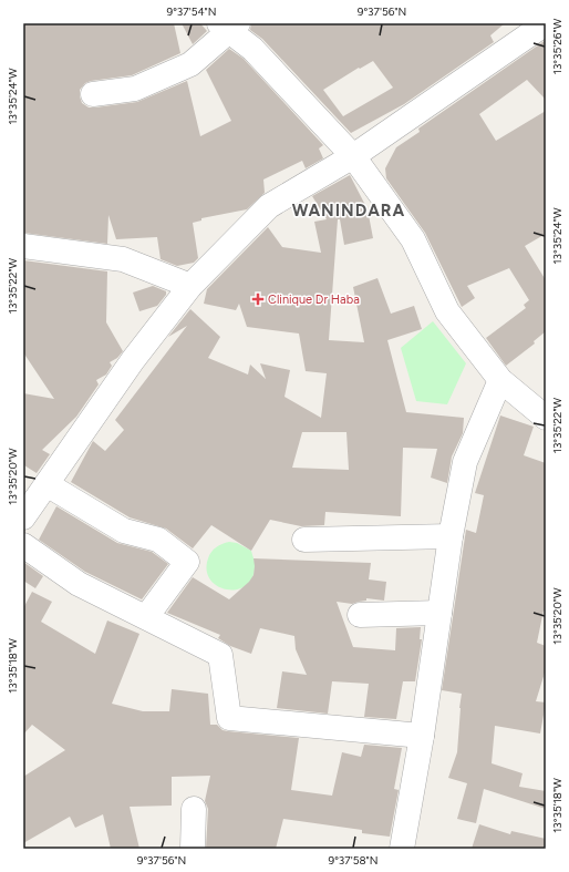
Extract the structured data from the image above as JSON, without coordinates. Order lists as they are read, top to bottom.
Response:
{
  "districts": ["WANINDARA"],
  "places": {
    "health": ["Clinique Dr Haba"]
  },
  "coordinates": [
    "9°37'54\"N",
    "9°37'56\"N",
    "13°35'26\"W",
    "13°35'24\"W",
    "13°35'22\"W",
    "13°35'20\"W",
    "13°35'18\"W",
    "9°37'58\"N"
  ]
}
